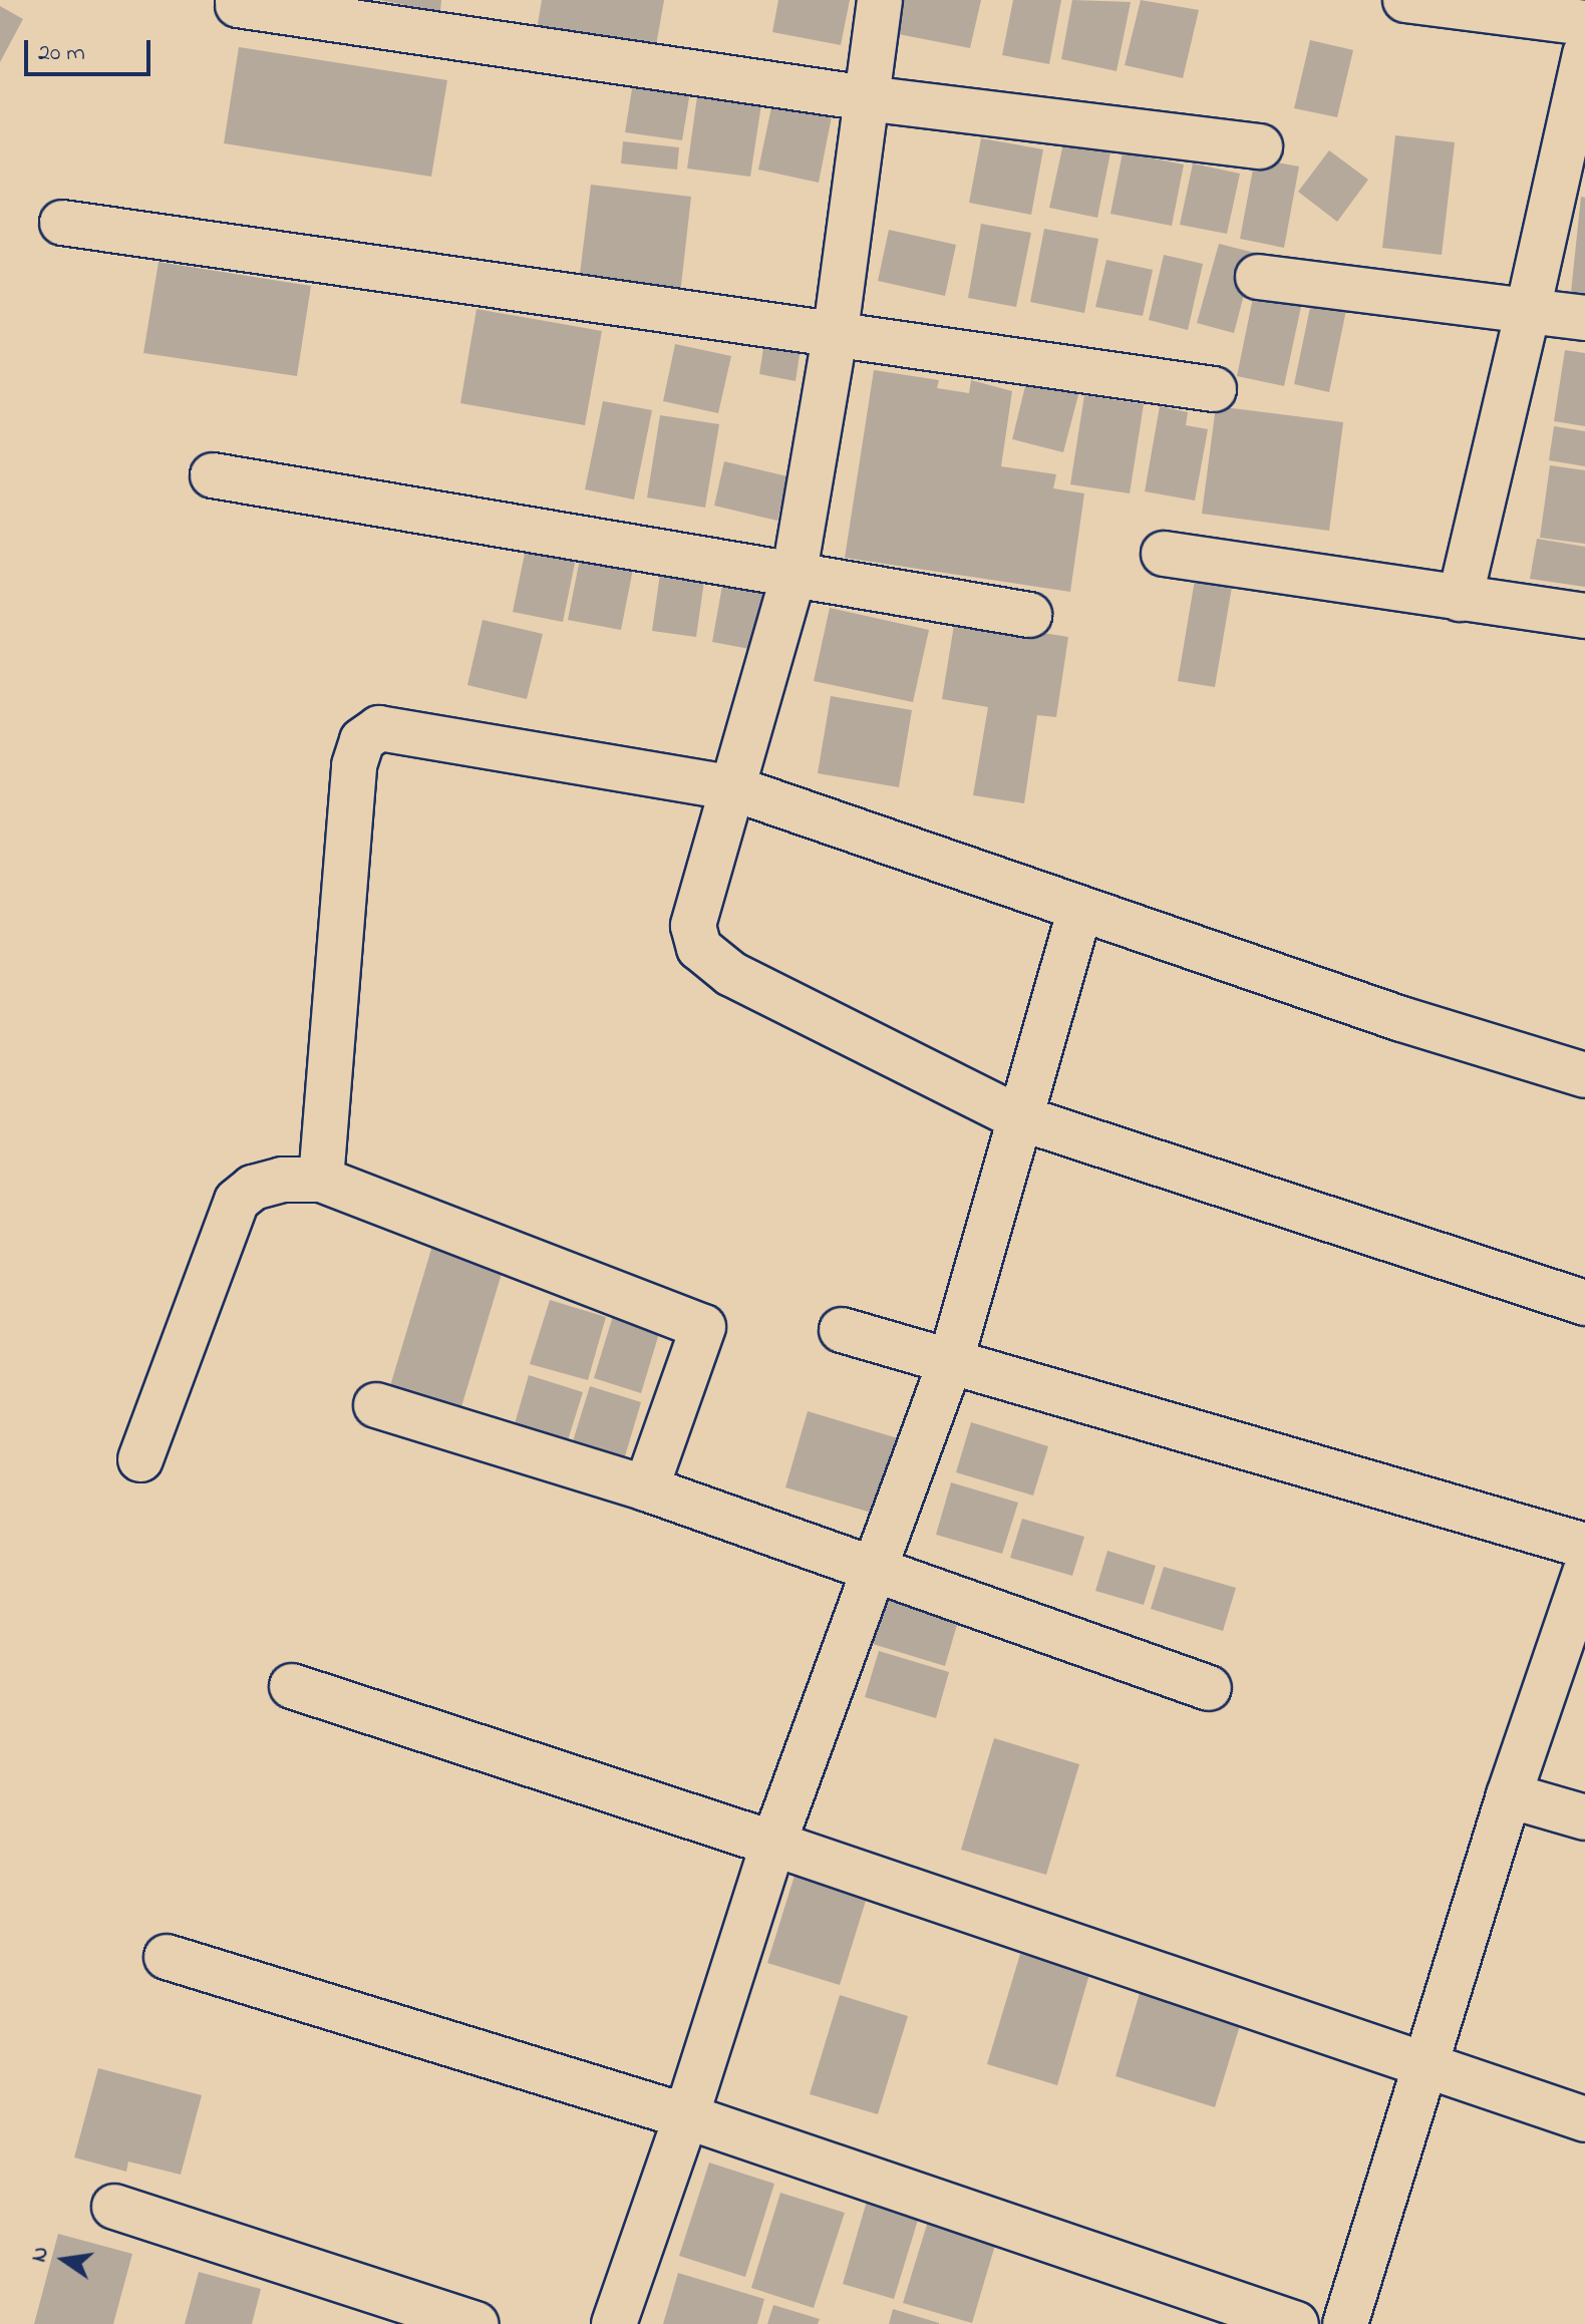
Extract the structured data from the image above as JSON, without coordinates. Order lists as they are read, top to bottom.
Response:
{
  "scale_bar": "20 m",
  "north": "left"
}
